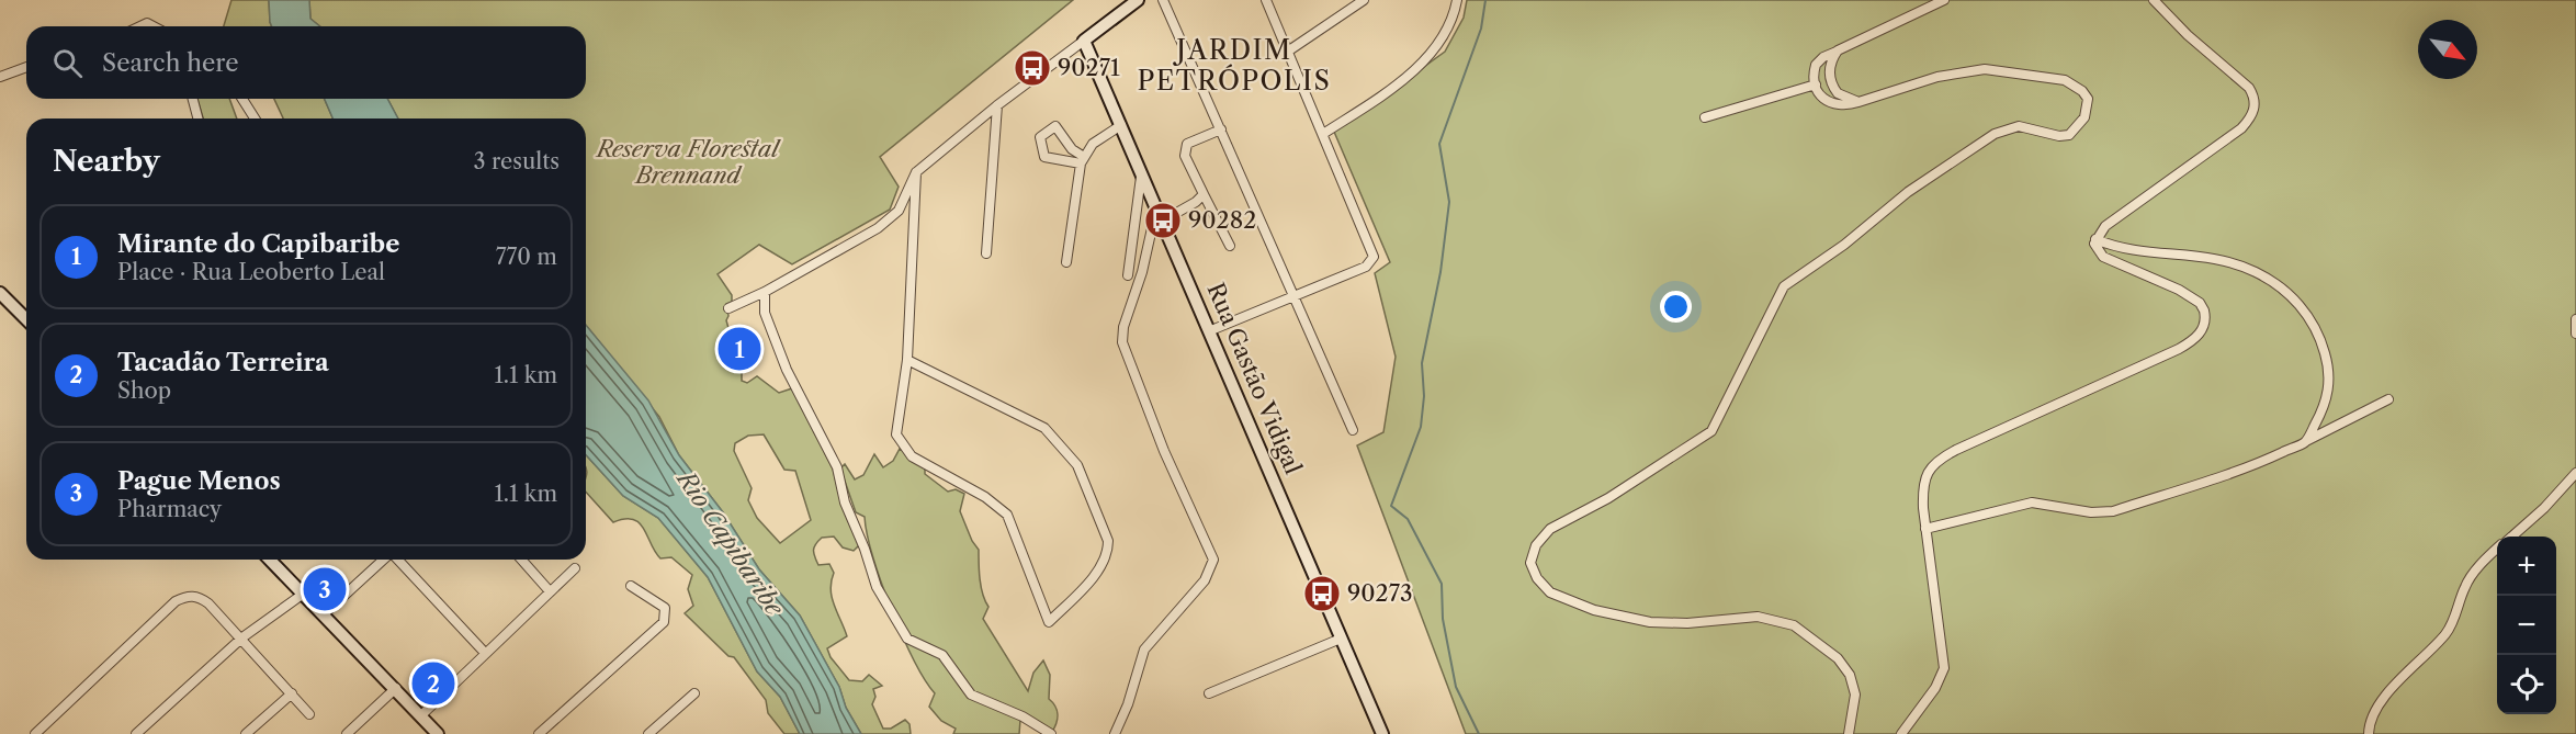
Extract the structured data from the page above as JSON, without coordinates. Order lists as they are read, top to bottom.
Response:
{
  "streets": {
    "street": ["Rua Gastão Vidigal"]
  },
  "districts": ["JARDIM PETRÓPOLIS"],
  "water": ["Rio Capibaribe"],
  "parks": ["Reserva Florestal Brennand"],
  "places": {
    "bus stop": ["90271", "90282", "90273"]
  },
  "north": "bottom right",
  "page": {
    "search": "Search here",
    "heading": ["Nearby", "3 results"],
    "list": [
      {
        "mark": "1",
        "name": "Mirante do Capibaribe",
        "note": "Place · Rua Leoberto Leal",
        "value": "770 m"
      },
      {
        "mark": "2",
        "name": "Tacadão Terreira",
        "note": "Shop",
        "value": "1.1 km"
      },
      {
        "mark": "3",
        "name": "Pague Menos",
        "note": "Pharmacy",
        "value": "1.1 km"
      }
    ],
    "pins": ["1", "3", "2"],
    "map_buttons": ["+", "−"]
  }
}
